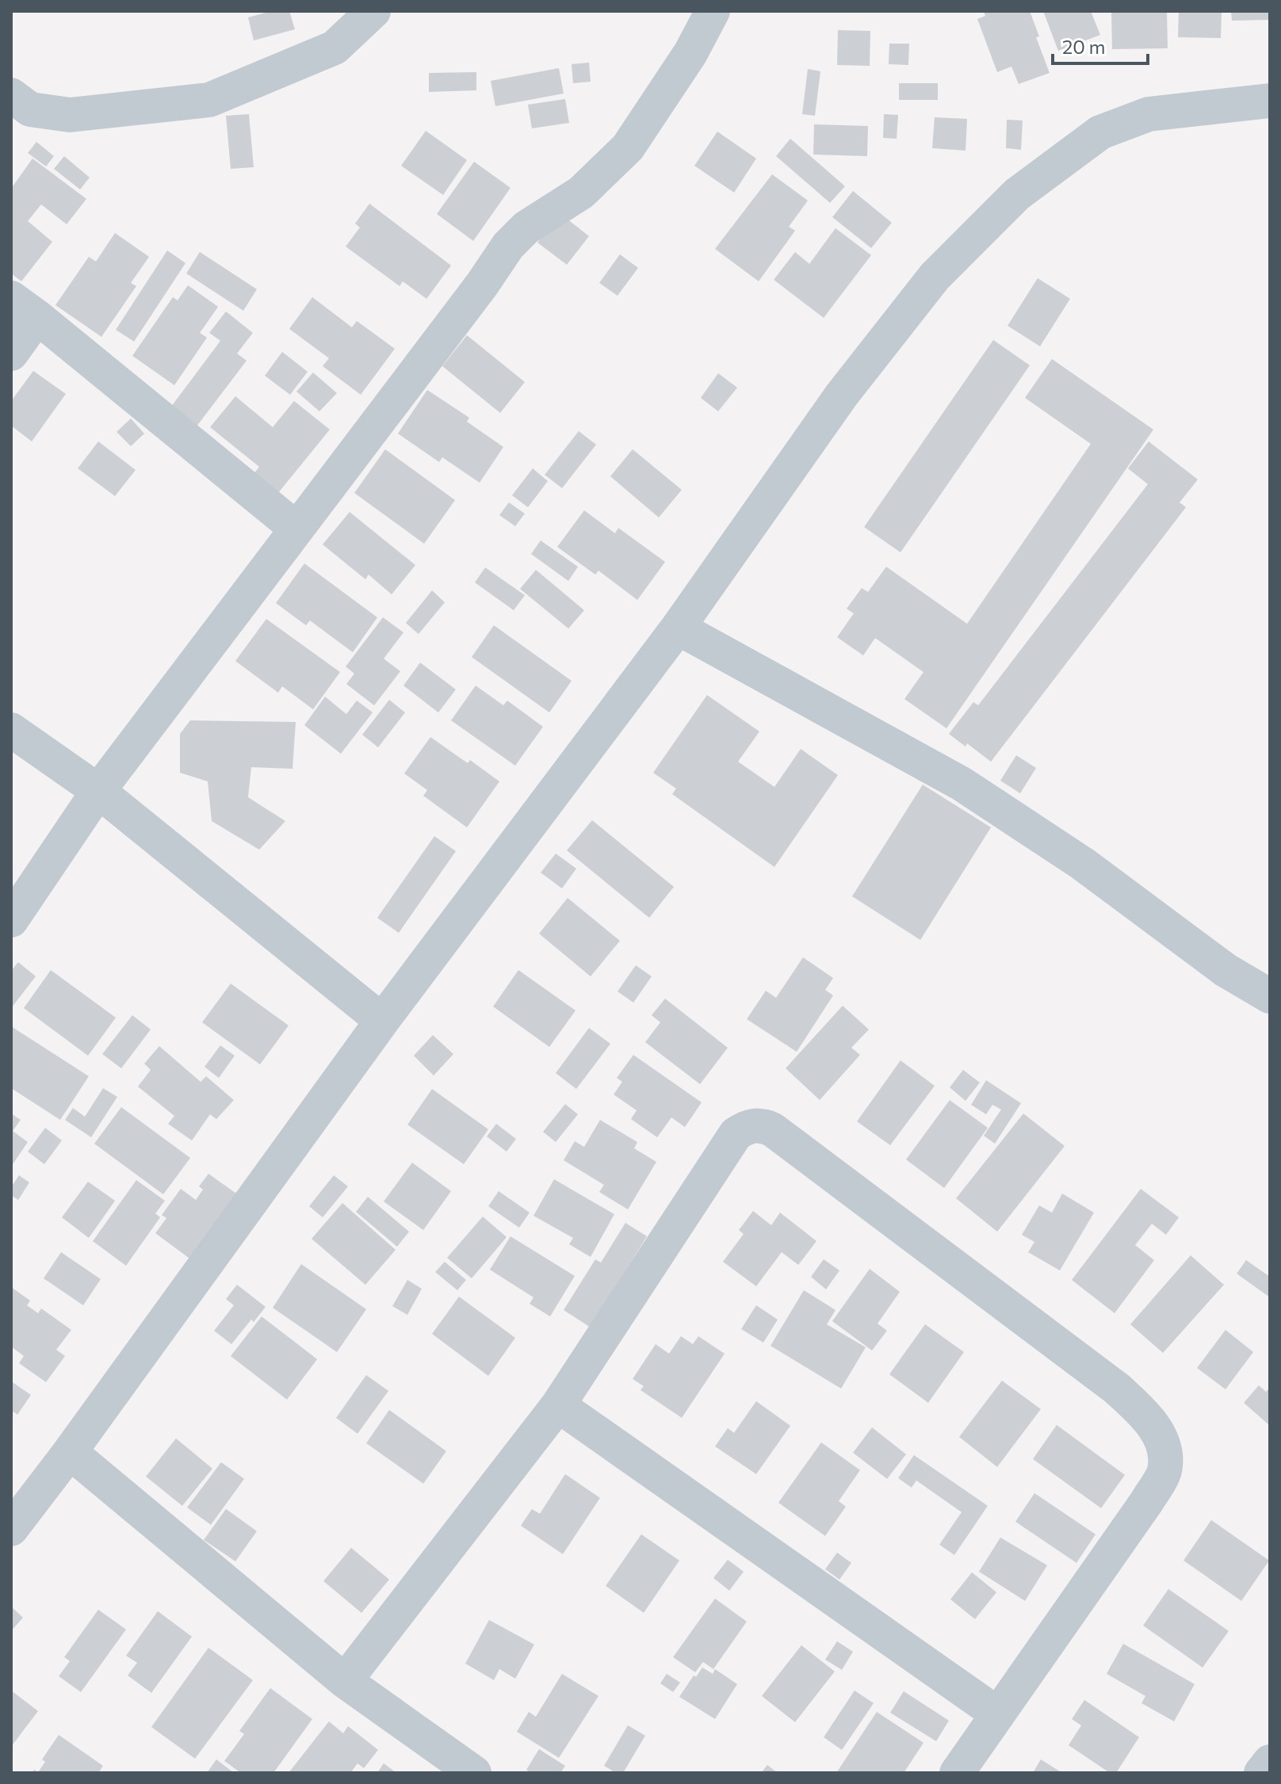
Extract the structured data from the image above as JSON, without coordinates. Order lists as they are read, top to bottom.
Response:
{
  "scale_bar": "20 m"
}
